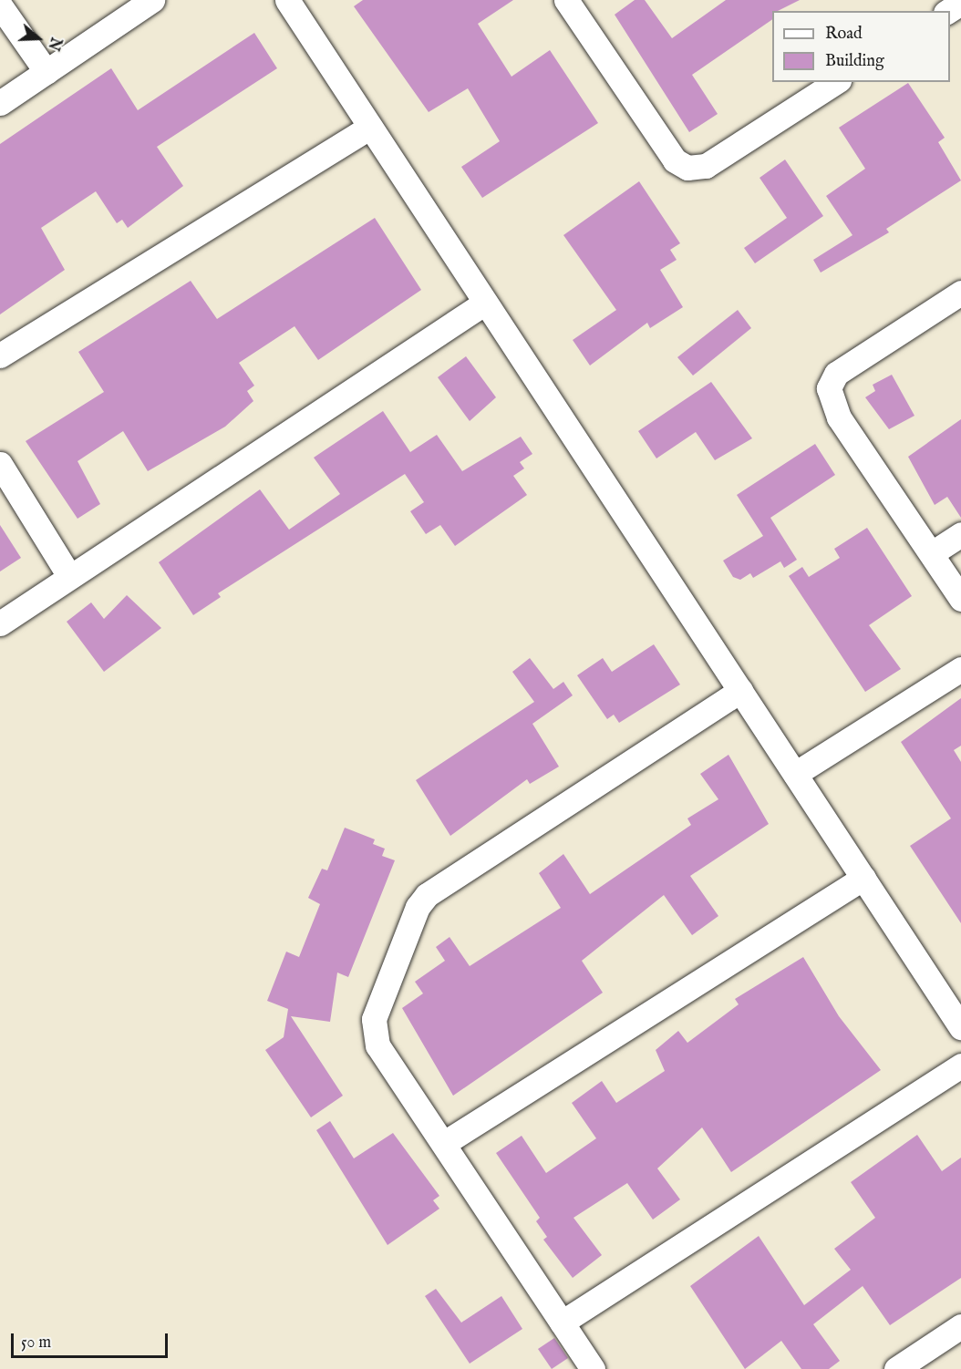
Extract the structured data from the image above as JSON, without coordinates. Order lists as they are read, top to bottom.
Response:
{
  "legend": ["Road", "Building"],
  "scale_bar": "50 m",
  "north": "right"
}
